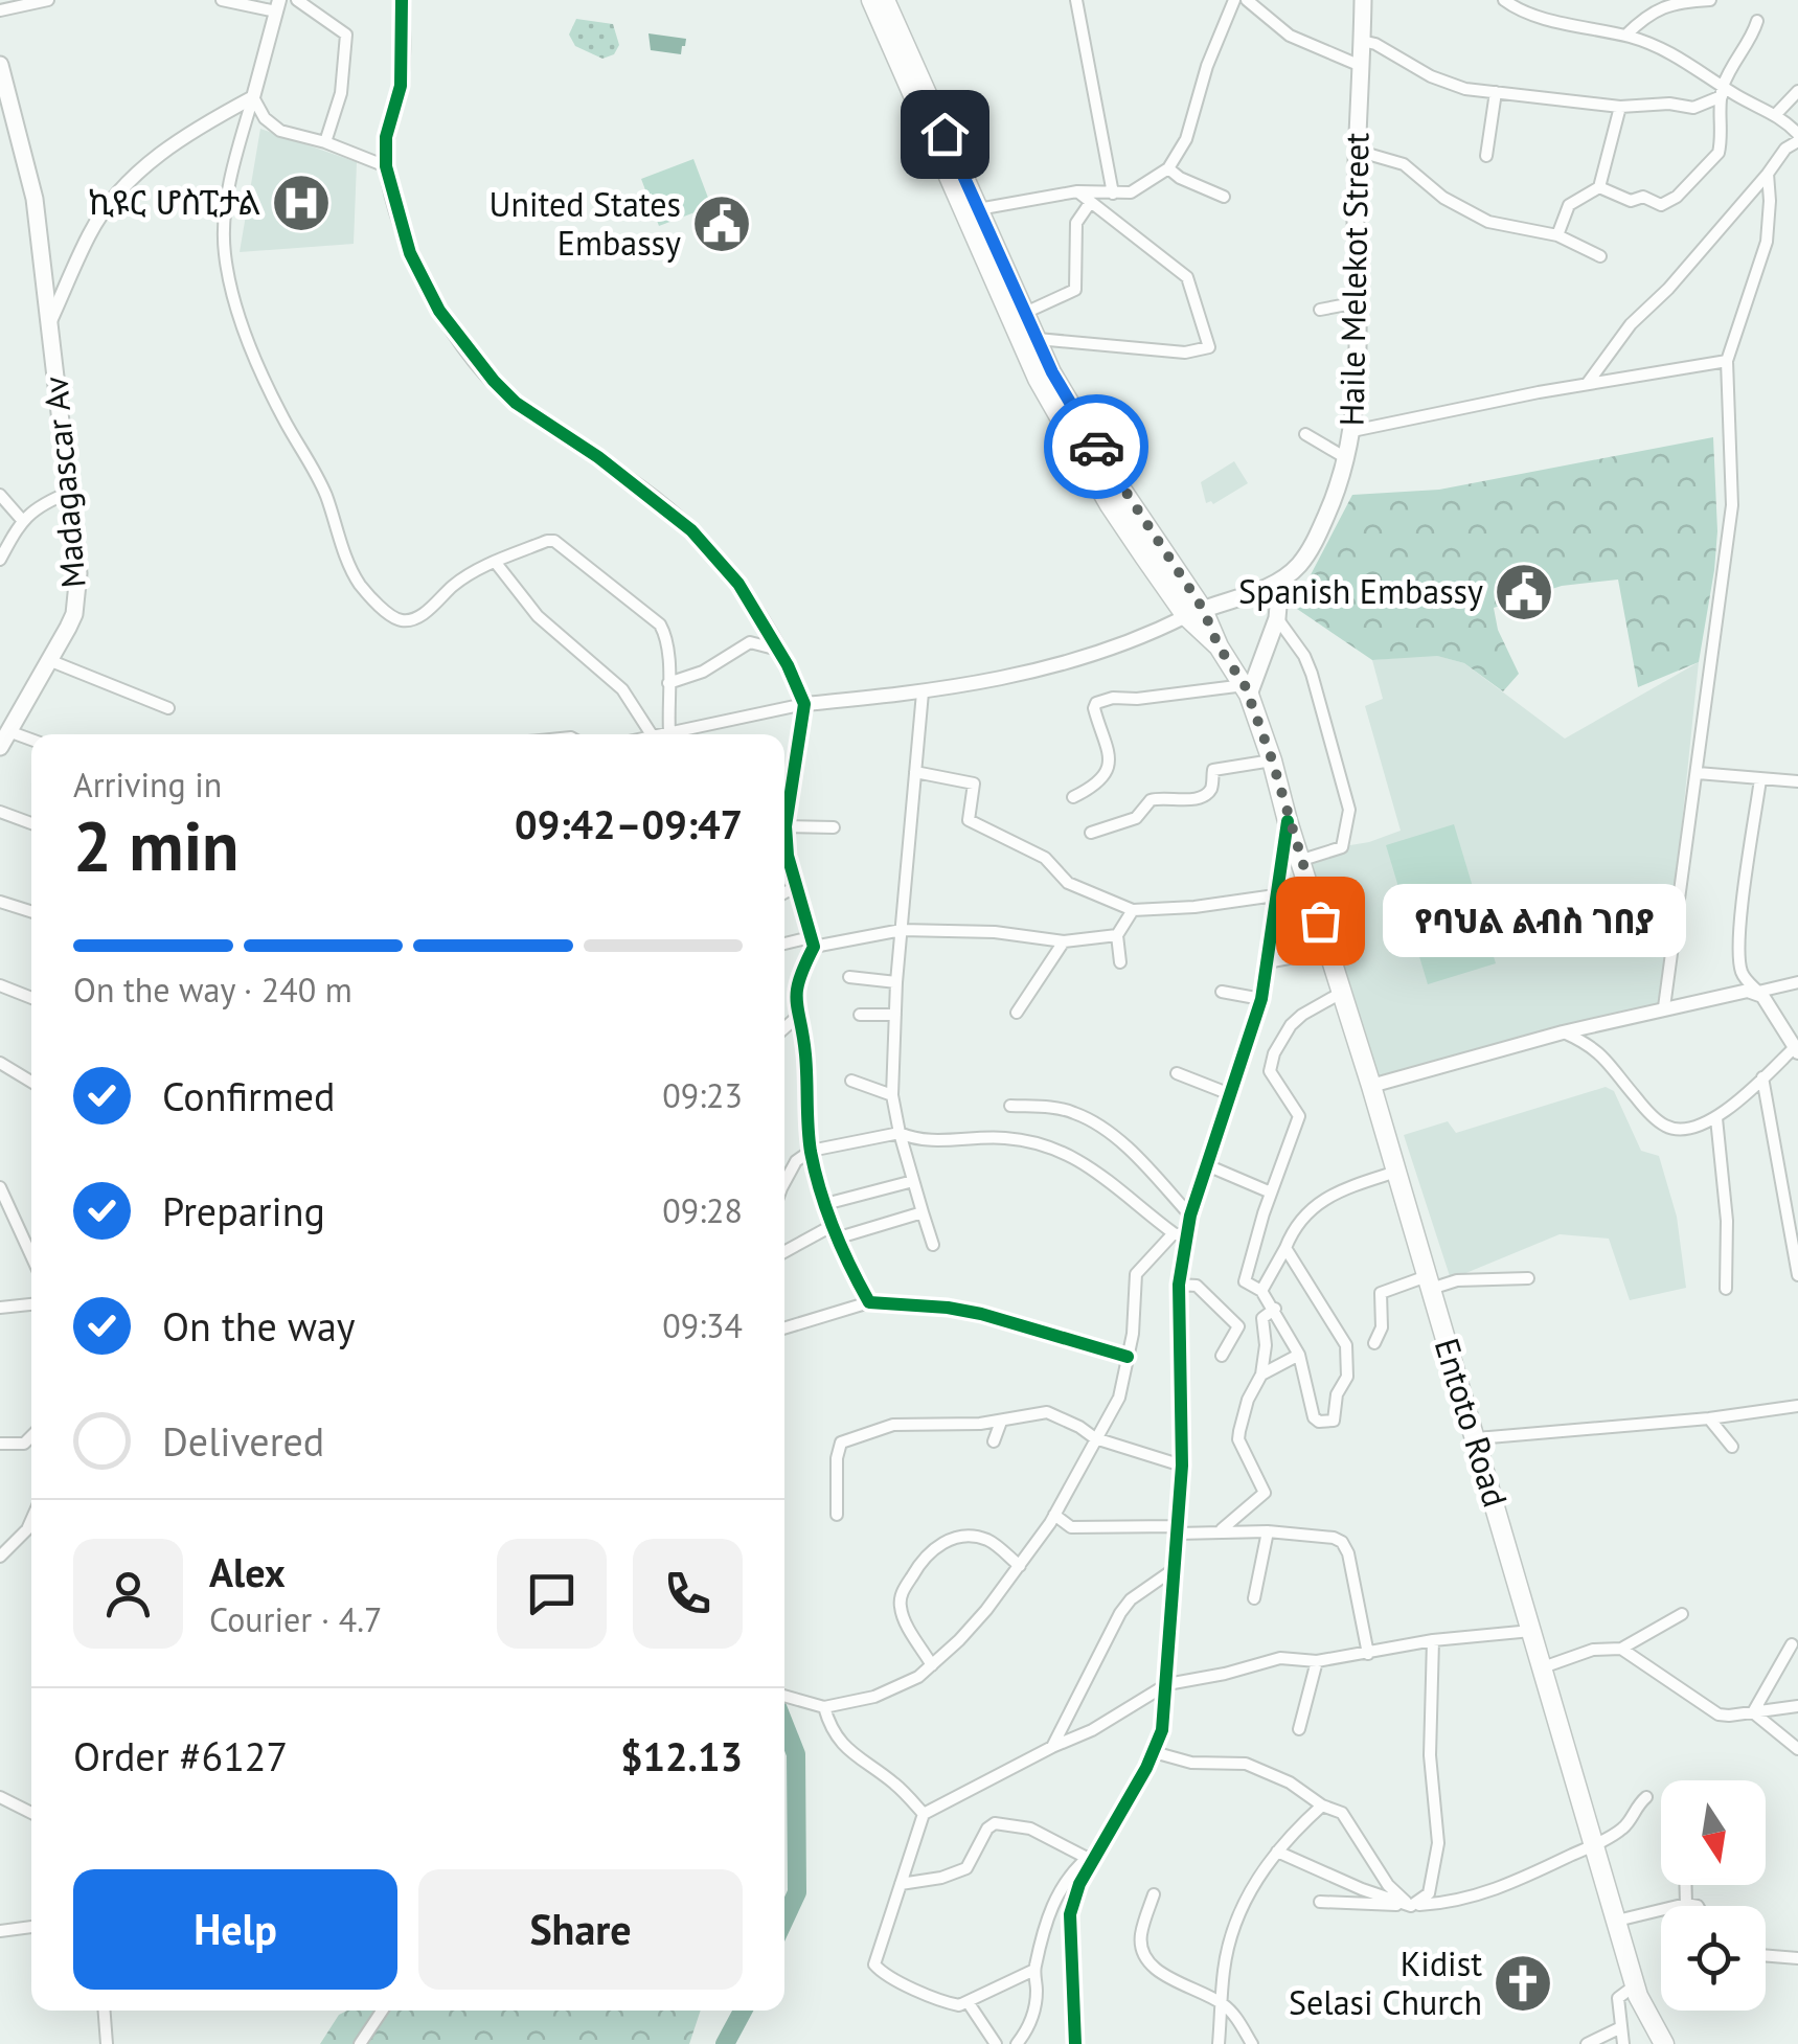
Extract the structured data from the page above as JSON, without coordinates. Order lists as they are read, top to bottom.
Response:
{
  "streets": {
    "main road": ["Haile Melekot Street", "Madagascar Av", "Entoto Road"]
  },
  "places": {
    "hospital": ["ኪዩር ሆስፒታል"],
    "public building": ["United States Embassy", "Spanish Embassy"],
    "other": ["የባህል ልብስ ገበያ"],
    "church": ["Kidist Selasi Church"]
  },
  "north": "bottom",
  "page": {
    "heading": ["2 min", "Arriving in", "09:42–09:47"],
    "panel": [
      "Alex",
      "Courier · 4.7",
      "Order #6127",
      "$12.13"
    ],
    "bubble": "የባህል ልብስ ገበያ",
    "bar": "On the way · 240 m",
    "list": [
      ["Confirmed", "09:23"],
      ["Preparing", "09:28"],
      ["On the way", "09:34"],
      "Delivered"
    ],
    "buttons": ["Help", "Share"]
  }
}
